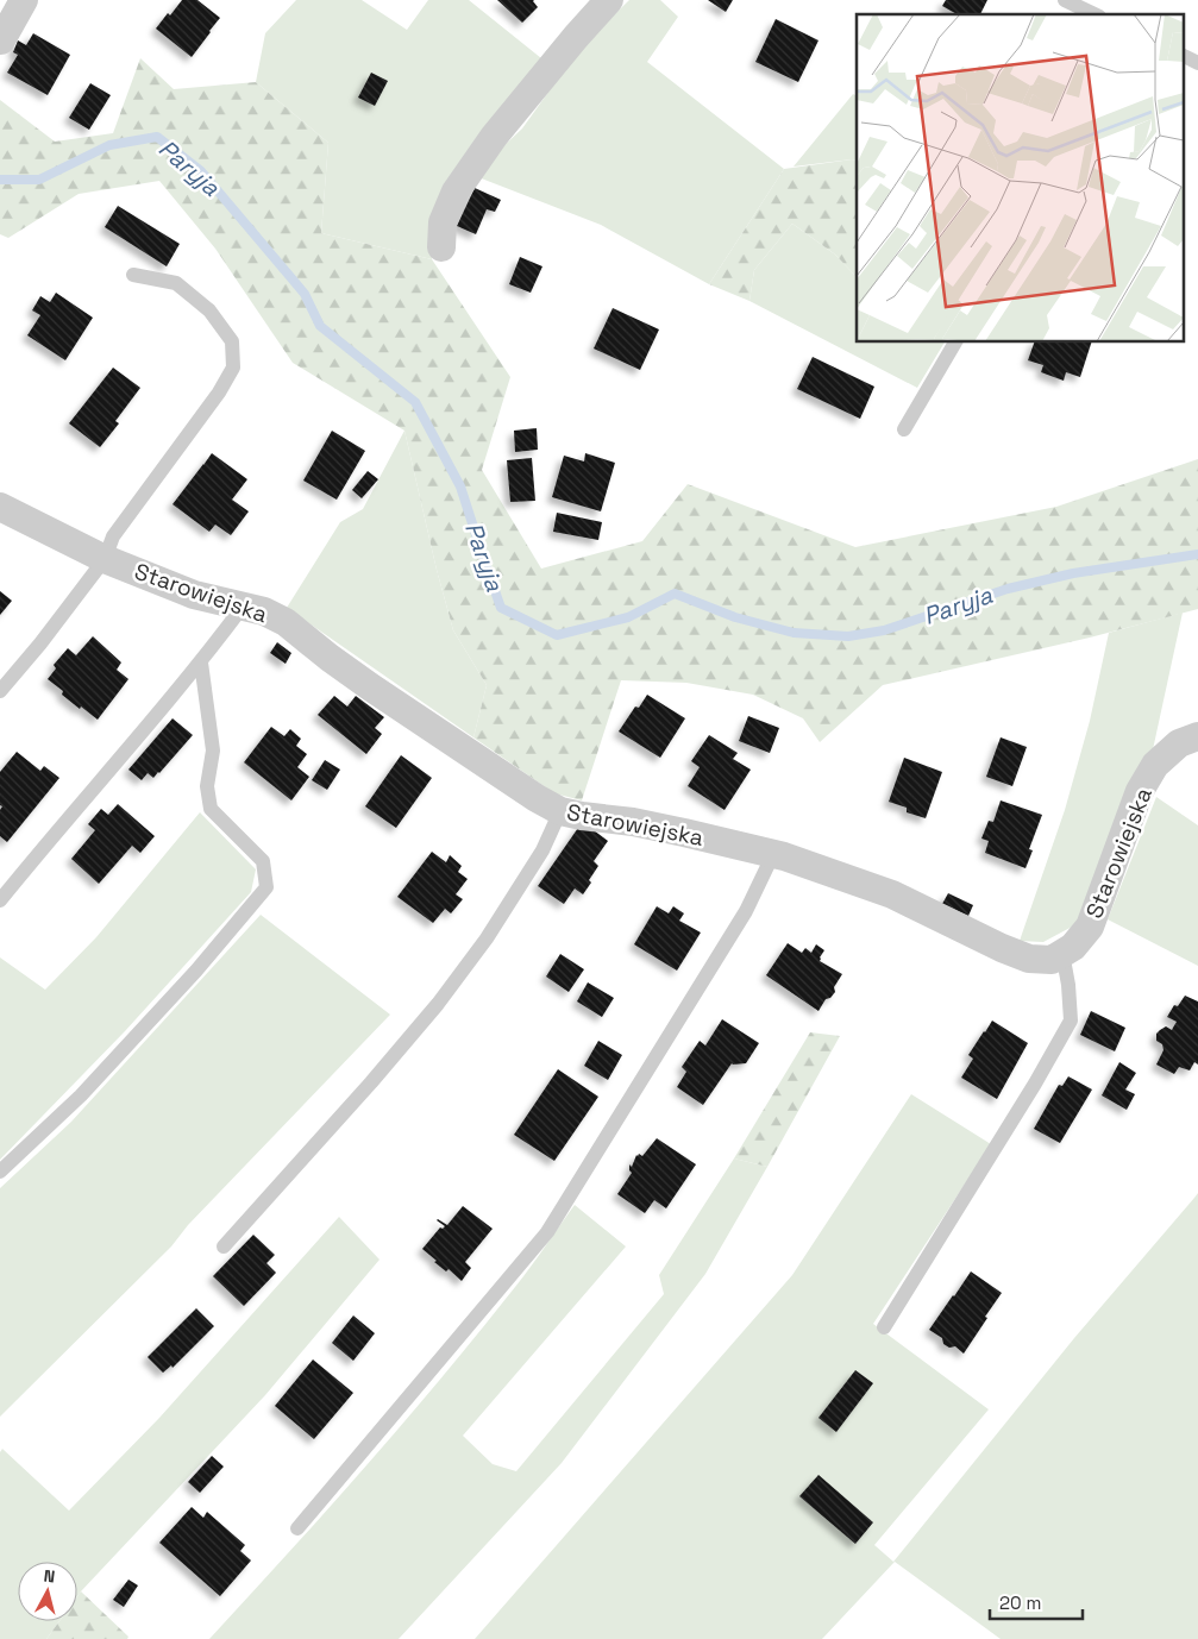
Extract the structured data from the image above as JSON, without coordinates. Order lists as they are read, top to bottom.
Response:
{
  "streets": {
    "street": ["Starowiejska"]
  },
  "water": ["Paryja"],
  "scale_bar": "20 m",
  "north": "top"
}
